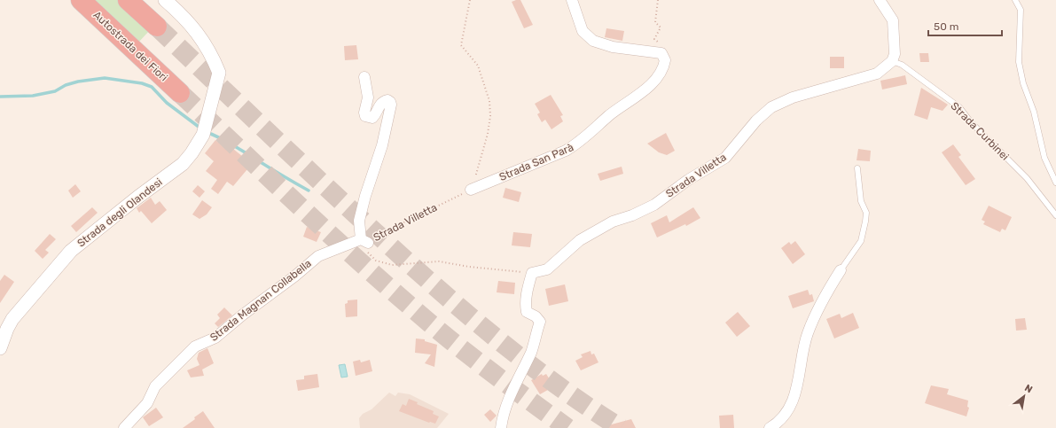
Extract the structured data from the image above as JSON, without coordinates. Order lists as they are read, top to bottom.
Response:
{
  "streets": {
    "highway": ["Autostrada dei Fiori"],
    "street": [
      "Strada San Parà",
      "Strada Villetta",
      "Strada degli Olandesi",
      "Strada Magnan Collabella"
    ],
    "lane": ["Strada Curbinei"]
  },
  "crossings": [
    ["Strada Curbinei", "Strada Villetta"],
    ["Strada San Parà", "Strada Villetta"],
    ["Strada Villetta", "Strada Magnan Collabella"]
  ],
  "scale_bar": "50 m",
  "north": "top right"
}
